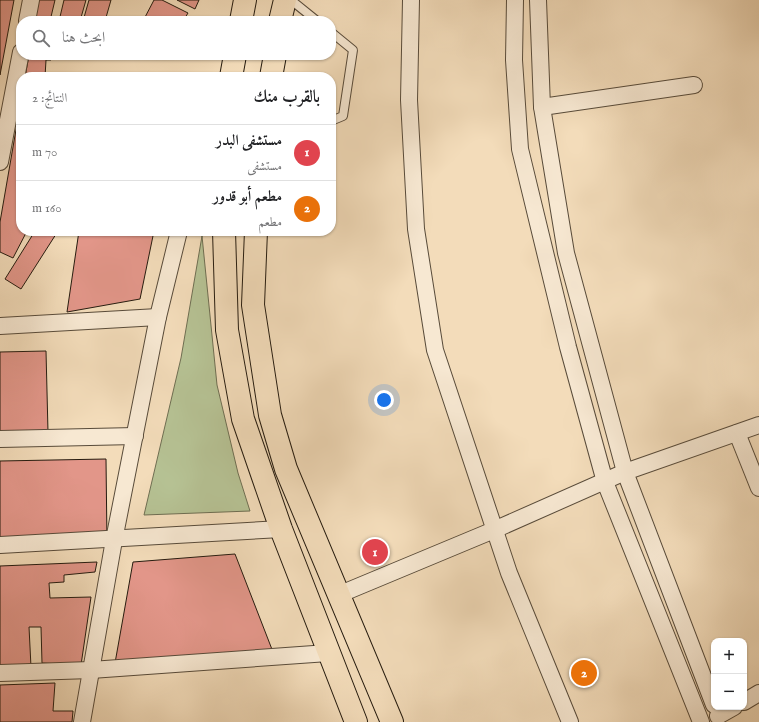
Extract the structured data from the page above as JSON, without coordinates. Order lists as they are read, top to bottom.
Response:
{
  "page": {
    "search": "ابحث هنا",
    "heading": ["بالقرب منك", "النتائج: 2"],
    "list": [
      {
        "mark": "1",
        "name": "مستشفى البدر",
        "note": "مستشفى",
        "value": "70 m"
      },
      {
        "mark": "2",
        "name": "مطعم أبو قدور",
        "note": "مطعم",
        "value": "160 m"
      }
    ],
    "pins": ["1", "2"],
    "map_buttons": ["+", "−"]
  }
}
